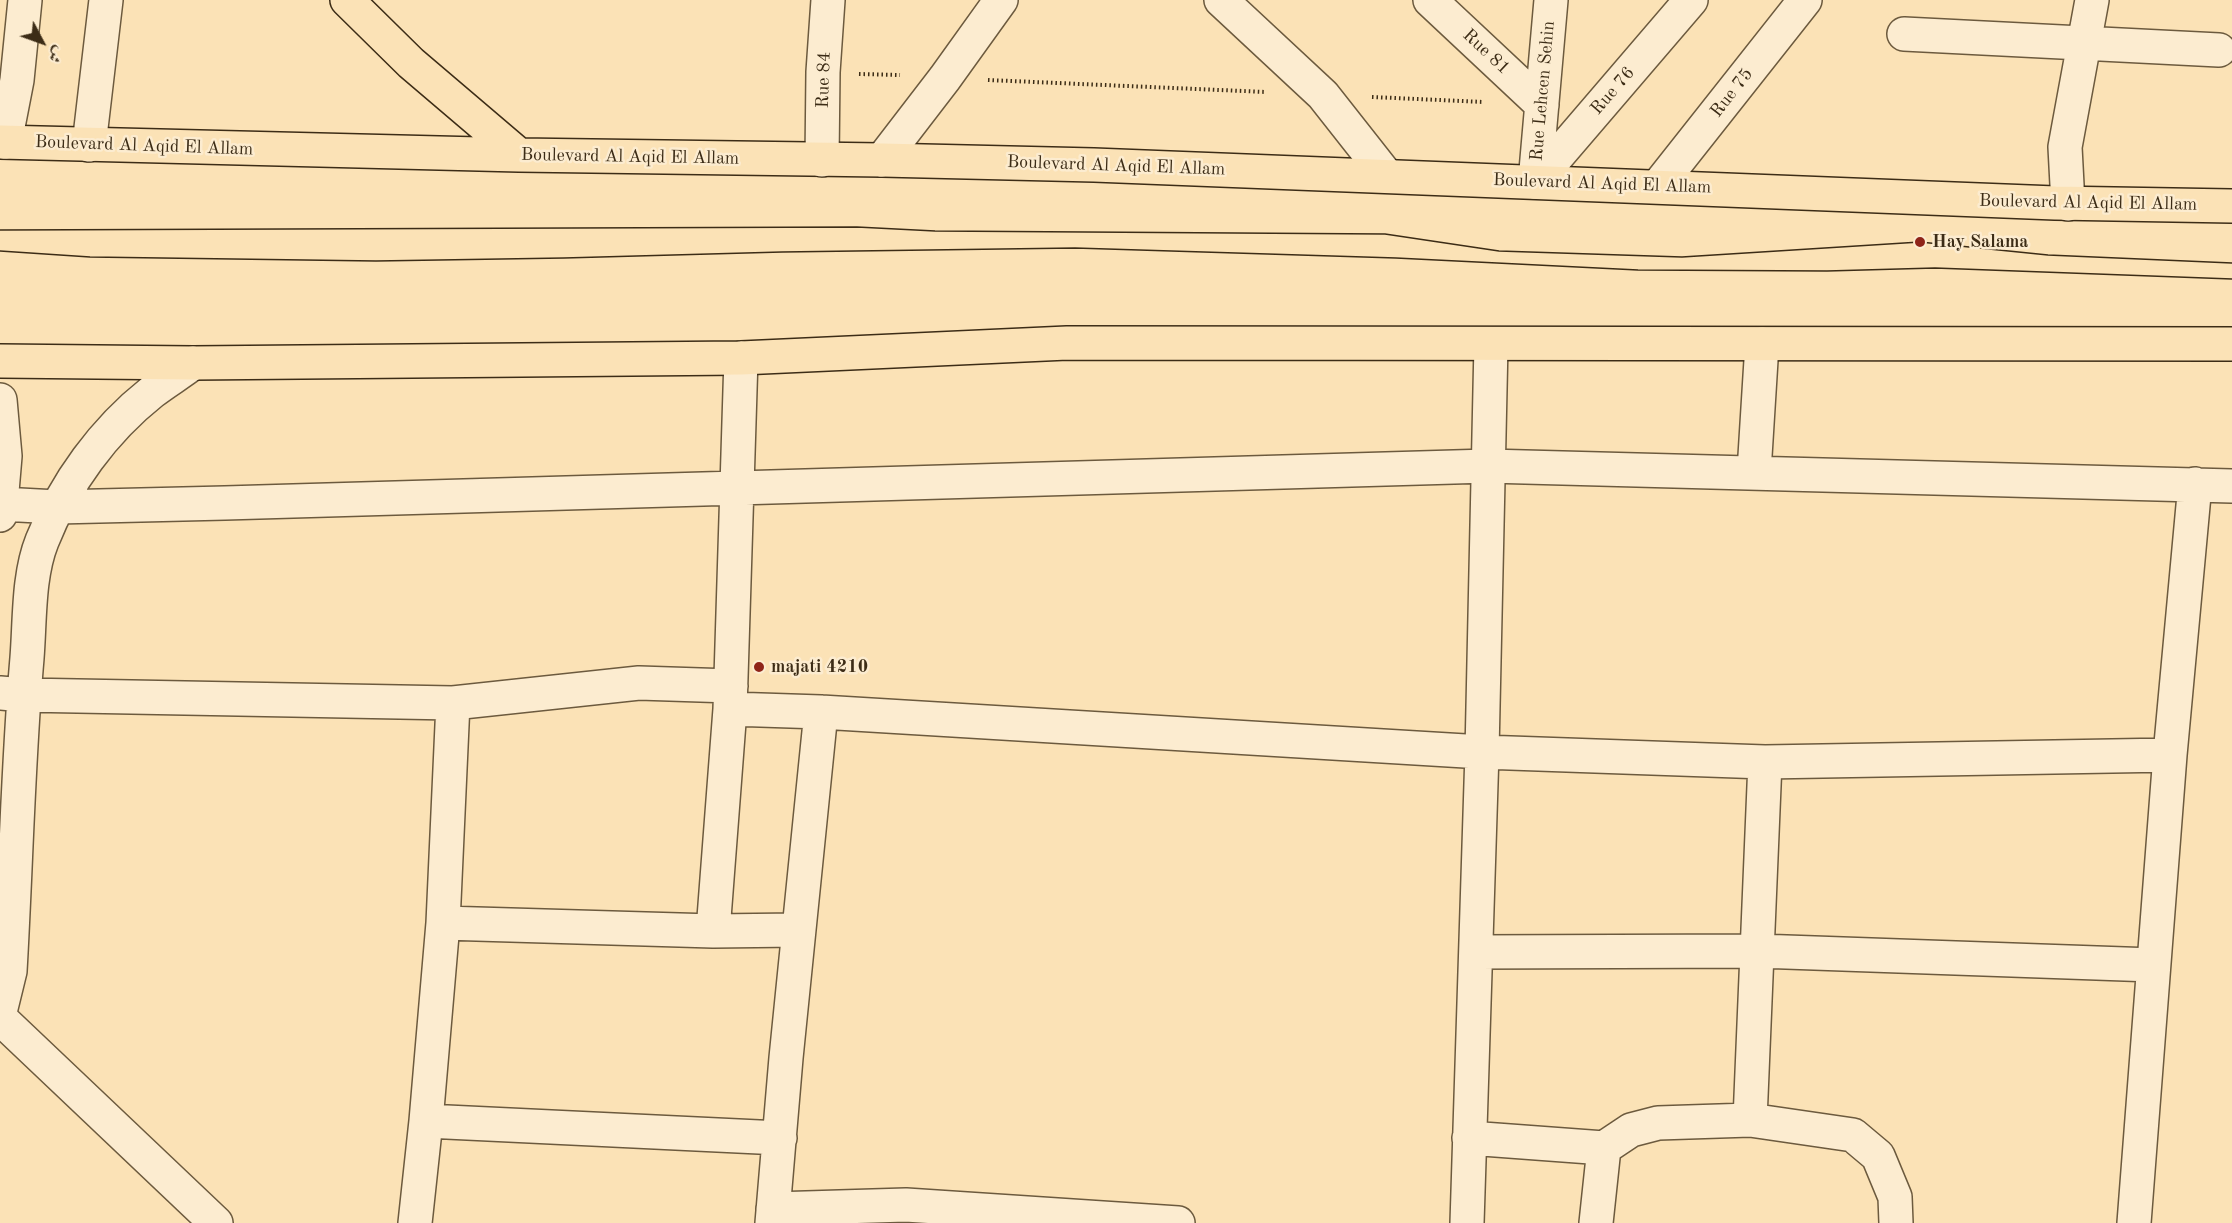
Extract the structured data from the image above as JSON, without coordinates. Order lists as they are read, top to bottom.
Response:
{
  "streets": {
    "main road": ["Boulevard Al Aqid El Allam"],
    "street": [
      "Rue 81",
      "Rue 84",
      "Rue Lehcen Sehin",
      "Rue 76",
      "Rue 75"
    ]
  },
  "crossings": [
    ["Rue 81", "Rue Lehcen Sehin"],
    ["Rue 84", "Boulevard Al Aqid El Allam"],
    ["Rue Lehcen Sehin", "Rue 76"],
    ["Rue Lehcen Sehin", "Boulevard Al Aqid El Allam"],
    ["Rue 76", "Boulevard Al Aqid El Allam"],
    ["Rue 75", "Boulevard Al Aqid El Allam"]
  ],
  "places": ["Hay Salama", "majati 4210"],
  "north": "bottom right"
}
